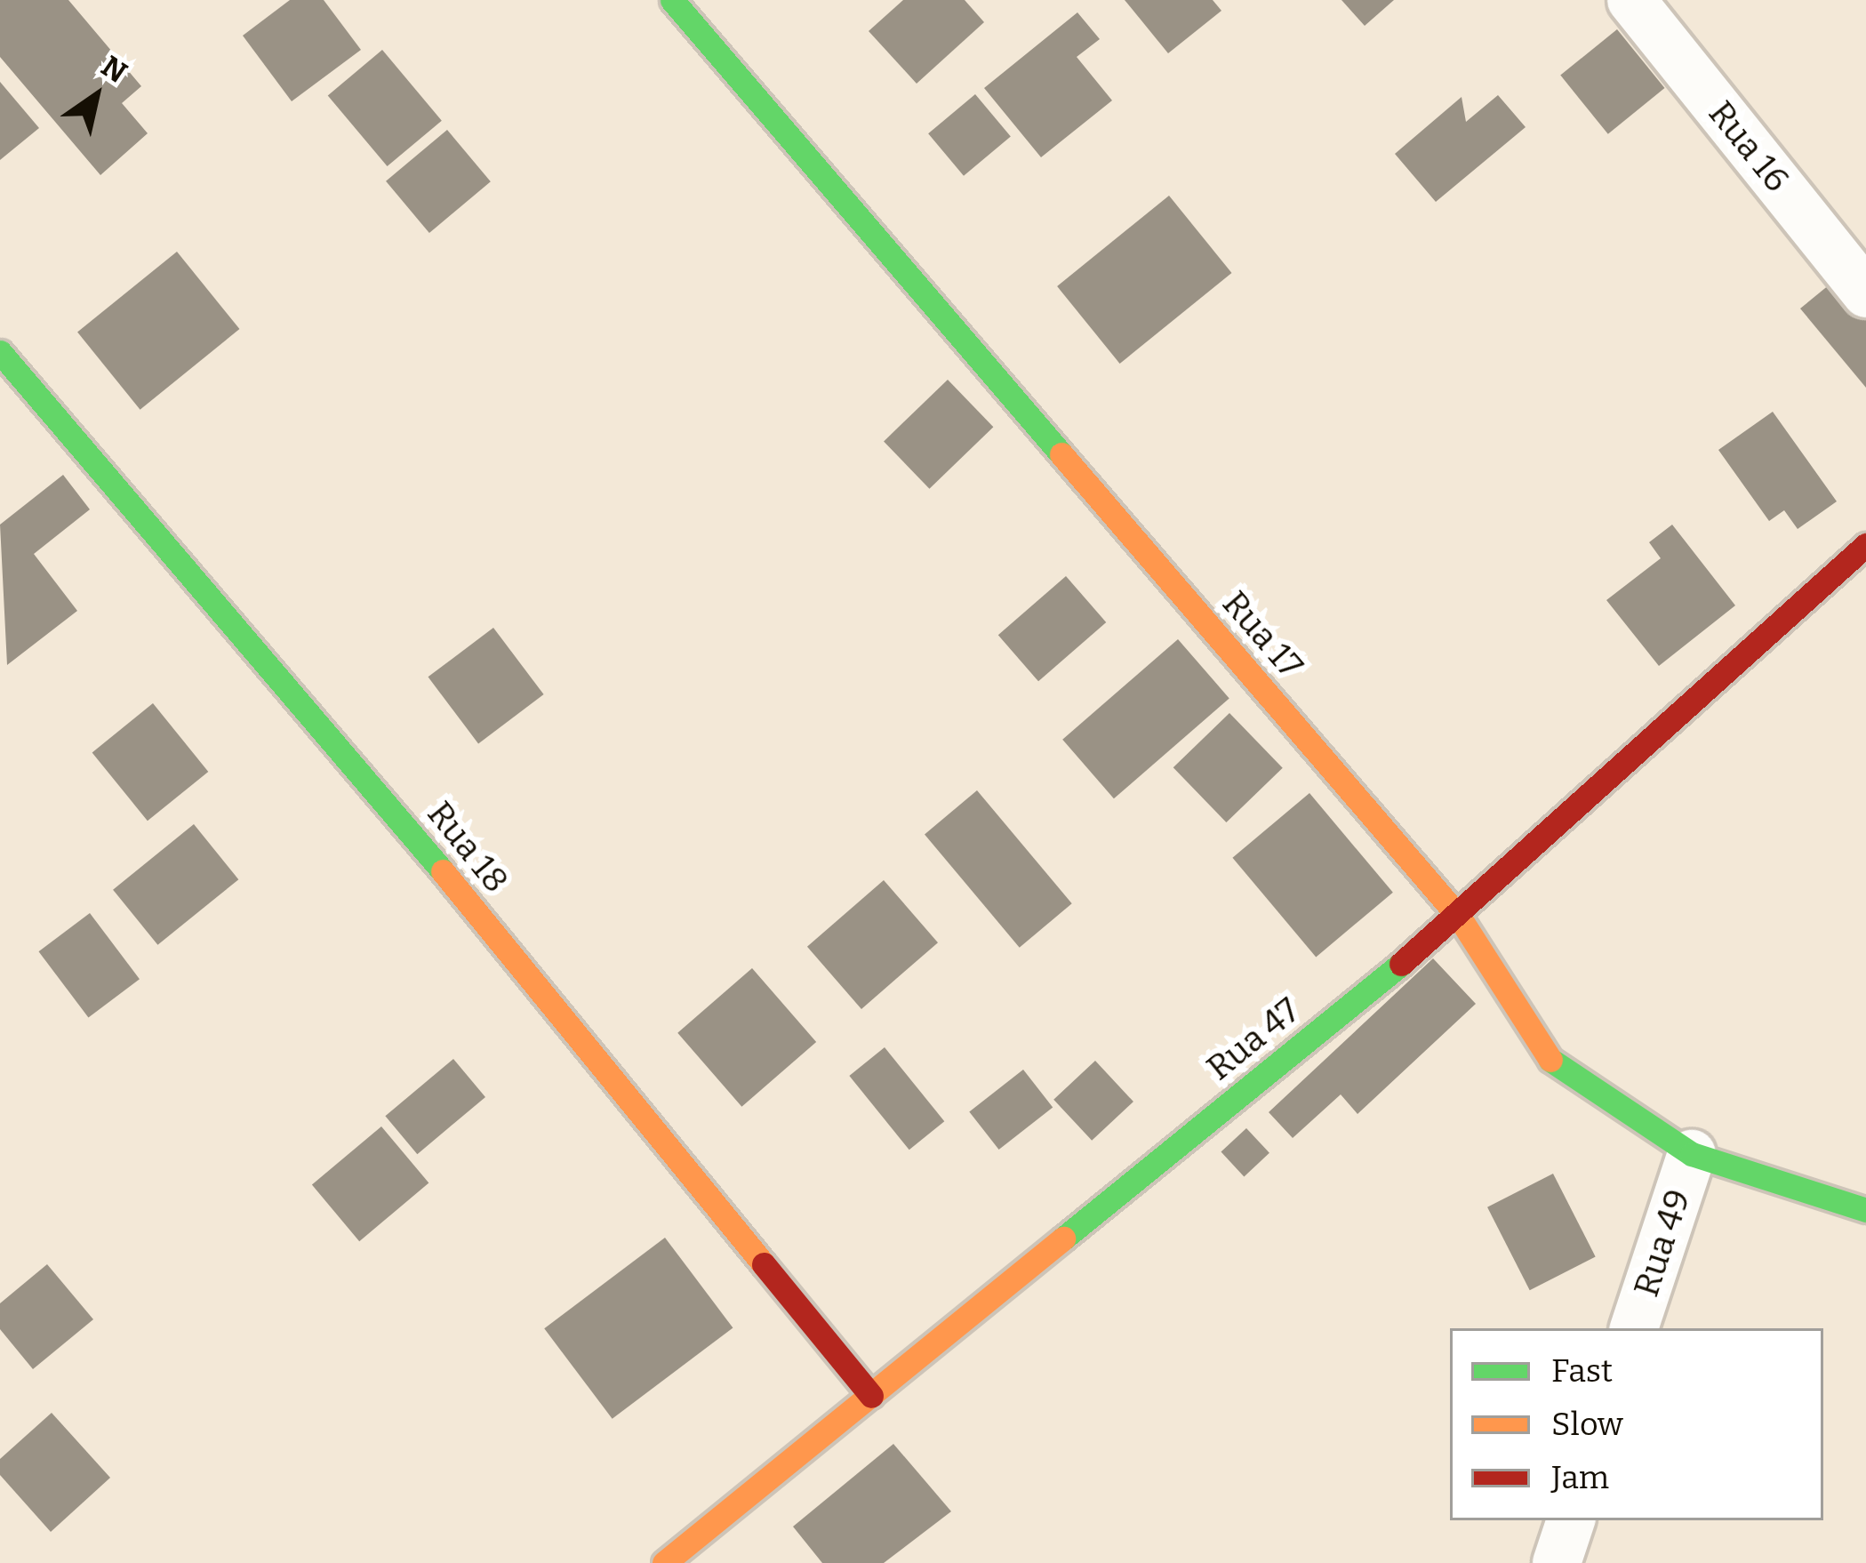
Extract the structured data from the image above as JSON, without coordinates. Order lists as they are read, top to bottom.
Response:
{
  "streets": {
    "street": [
      "Rua 16",
      "Rua 17",
      "Rua 18",
      "Rua 47",
      "Rua 49"
    ]
  },
  "crossings": [
    ["Rua 17", "Rua 47"],
    ["Rua 17", "Rua 49"],
    ["Rua 18", "Rua 47"]
  ],
  "legend": ["Fast", "Slow", "Jam"],
  "north": "top right"
}
